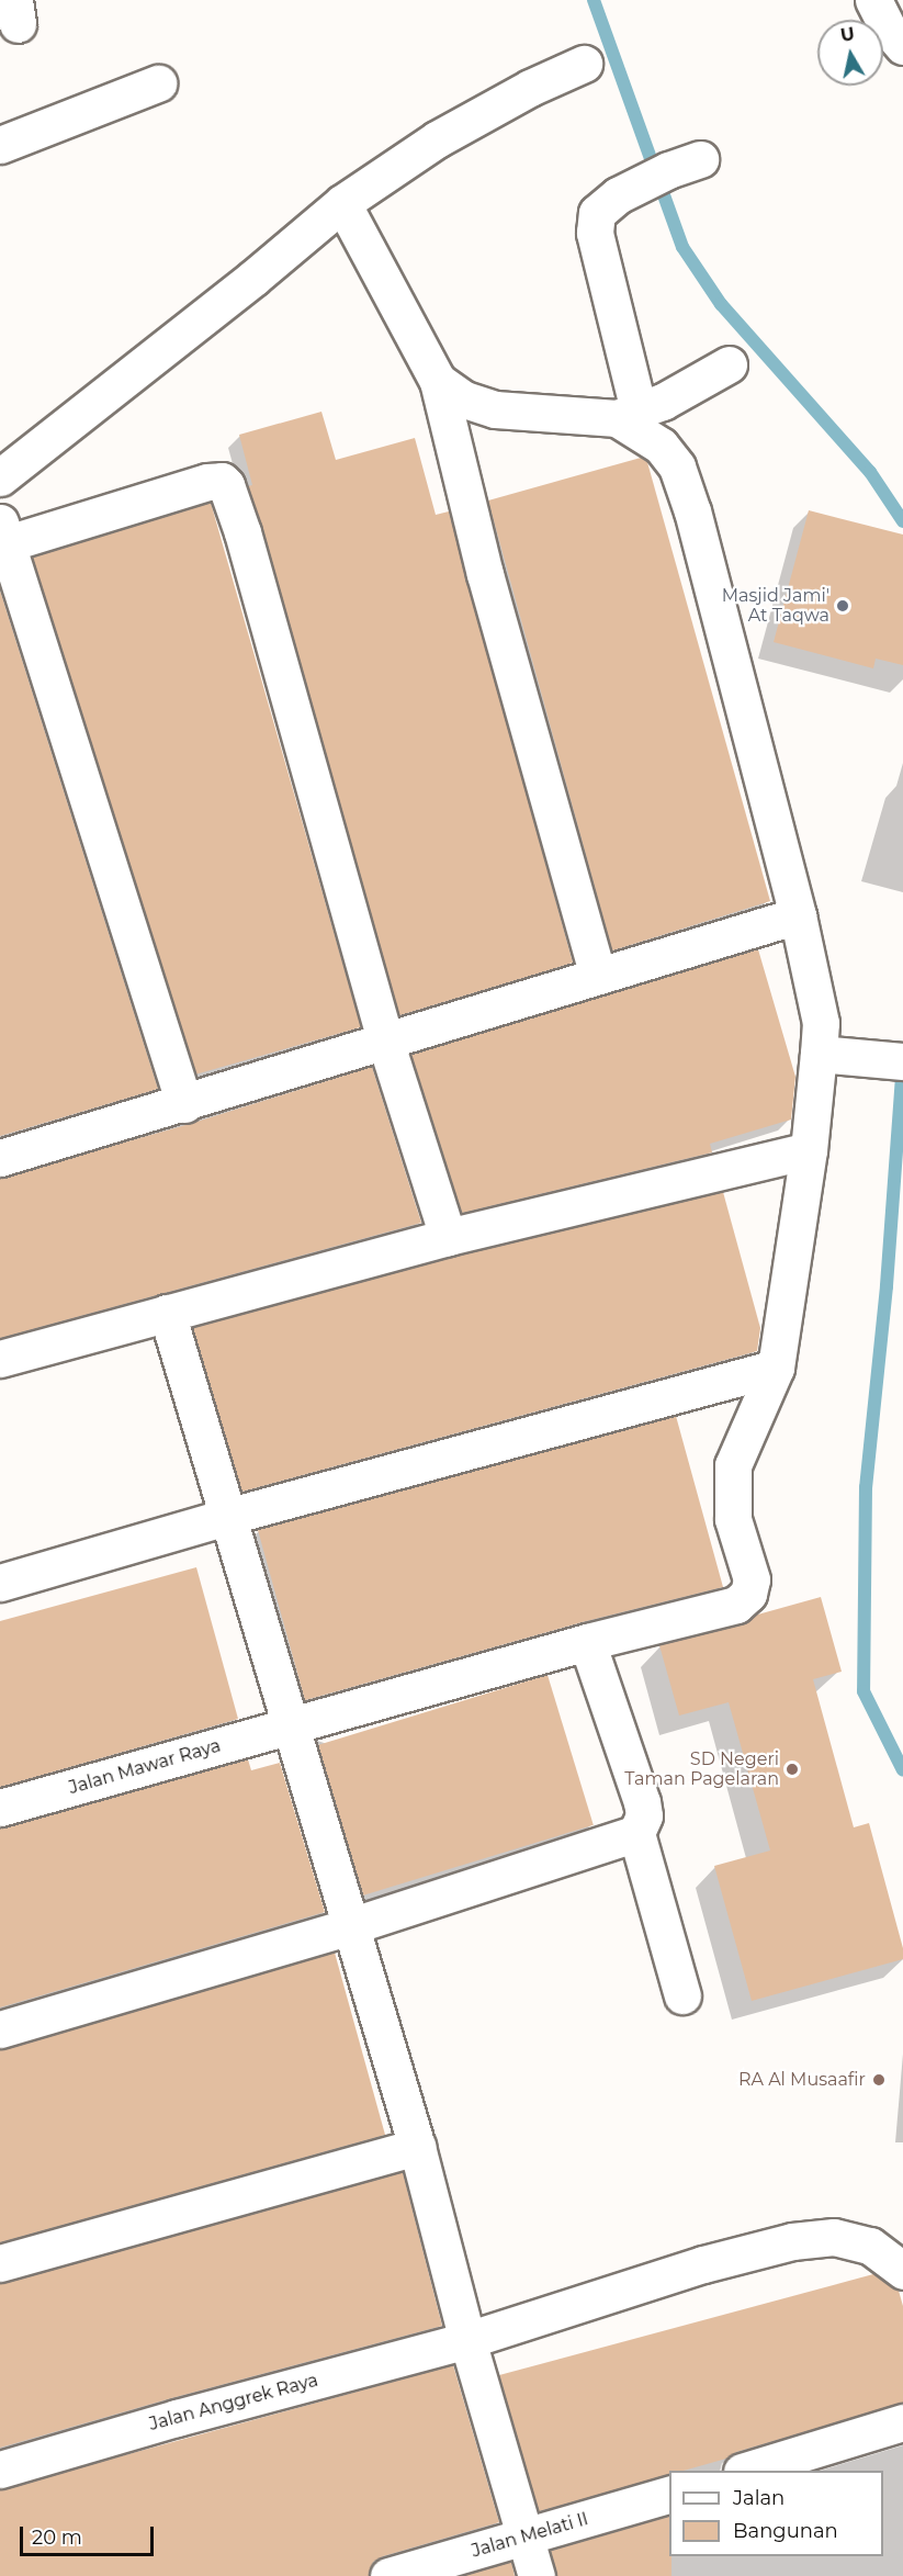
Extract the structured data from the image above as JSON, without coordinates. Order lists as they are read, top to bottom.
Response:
{
  "streets": {
    "street": ["Jalan Mawar Raya", "Jalan Anggrek Raya", "Jalan Melati II"]
  },
  "places": ["Masjid Jami' At Taqwa", "SD Negeri Taman Pagelaran", "RA Al Musaafir"],
  "legend": ["Jalan", "Bangunan"],
  "scale_bar": "20 m",
  "north": "top"
}
